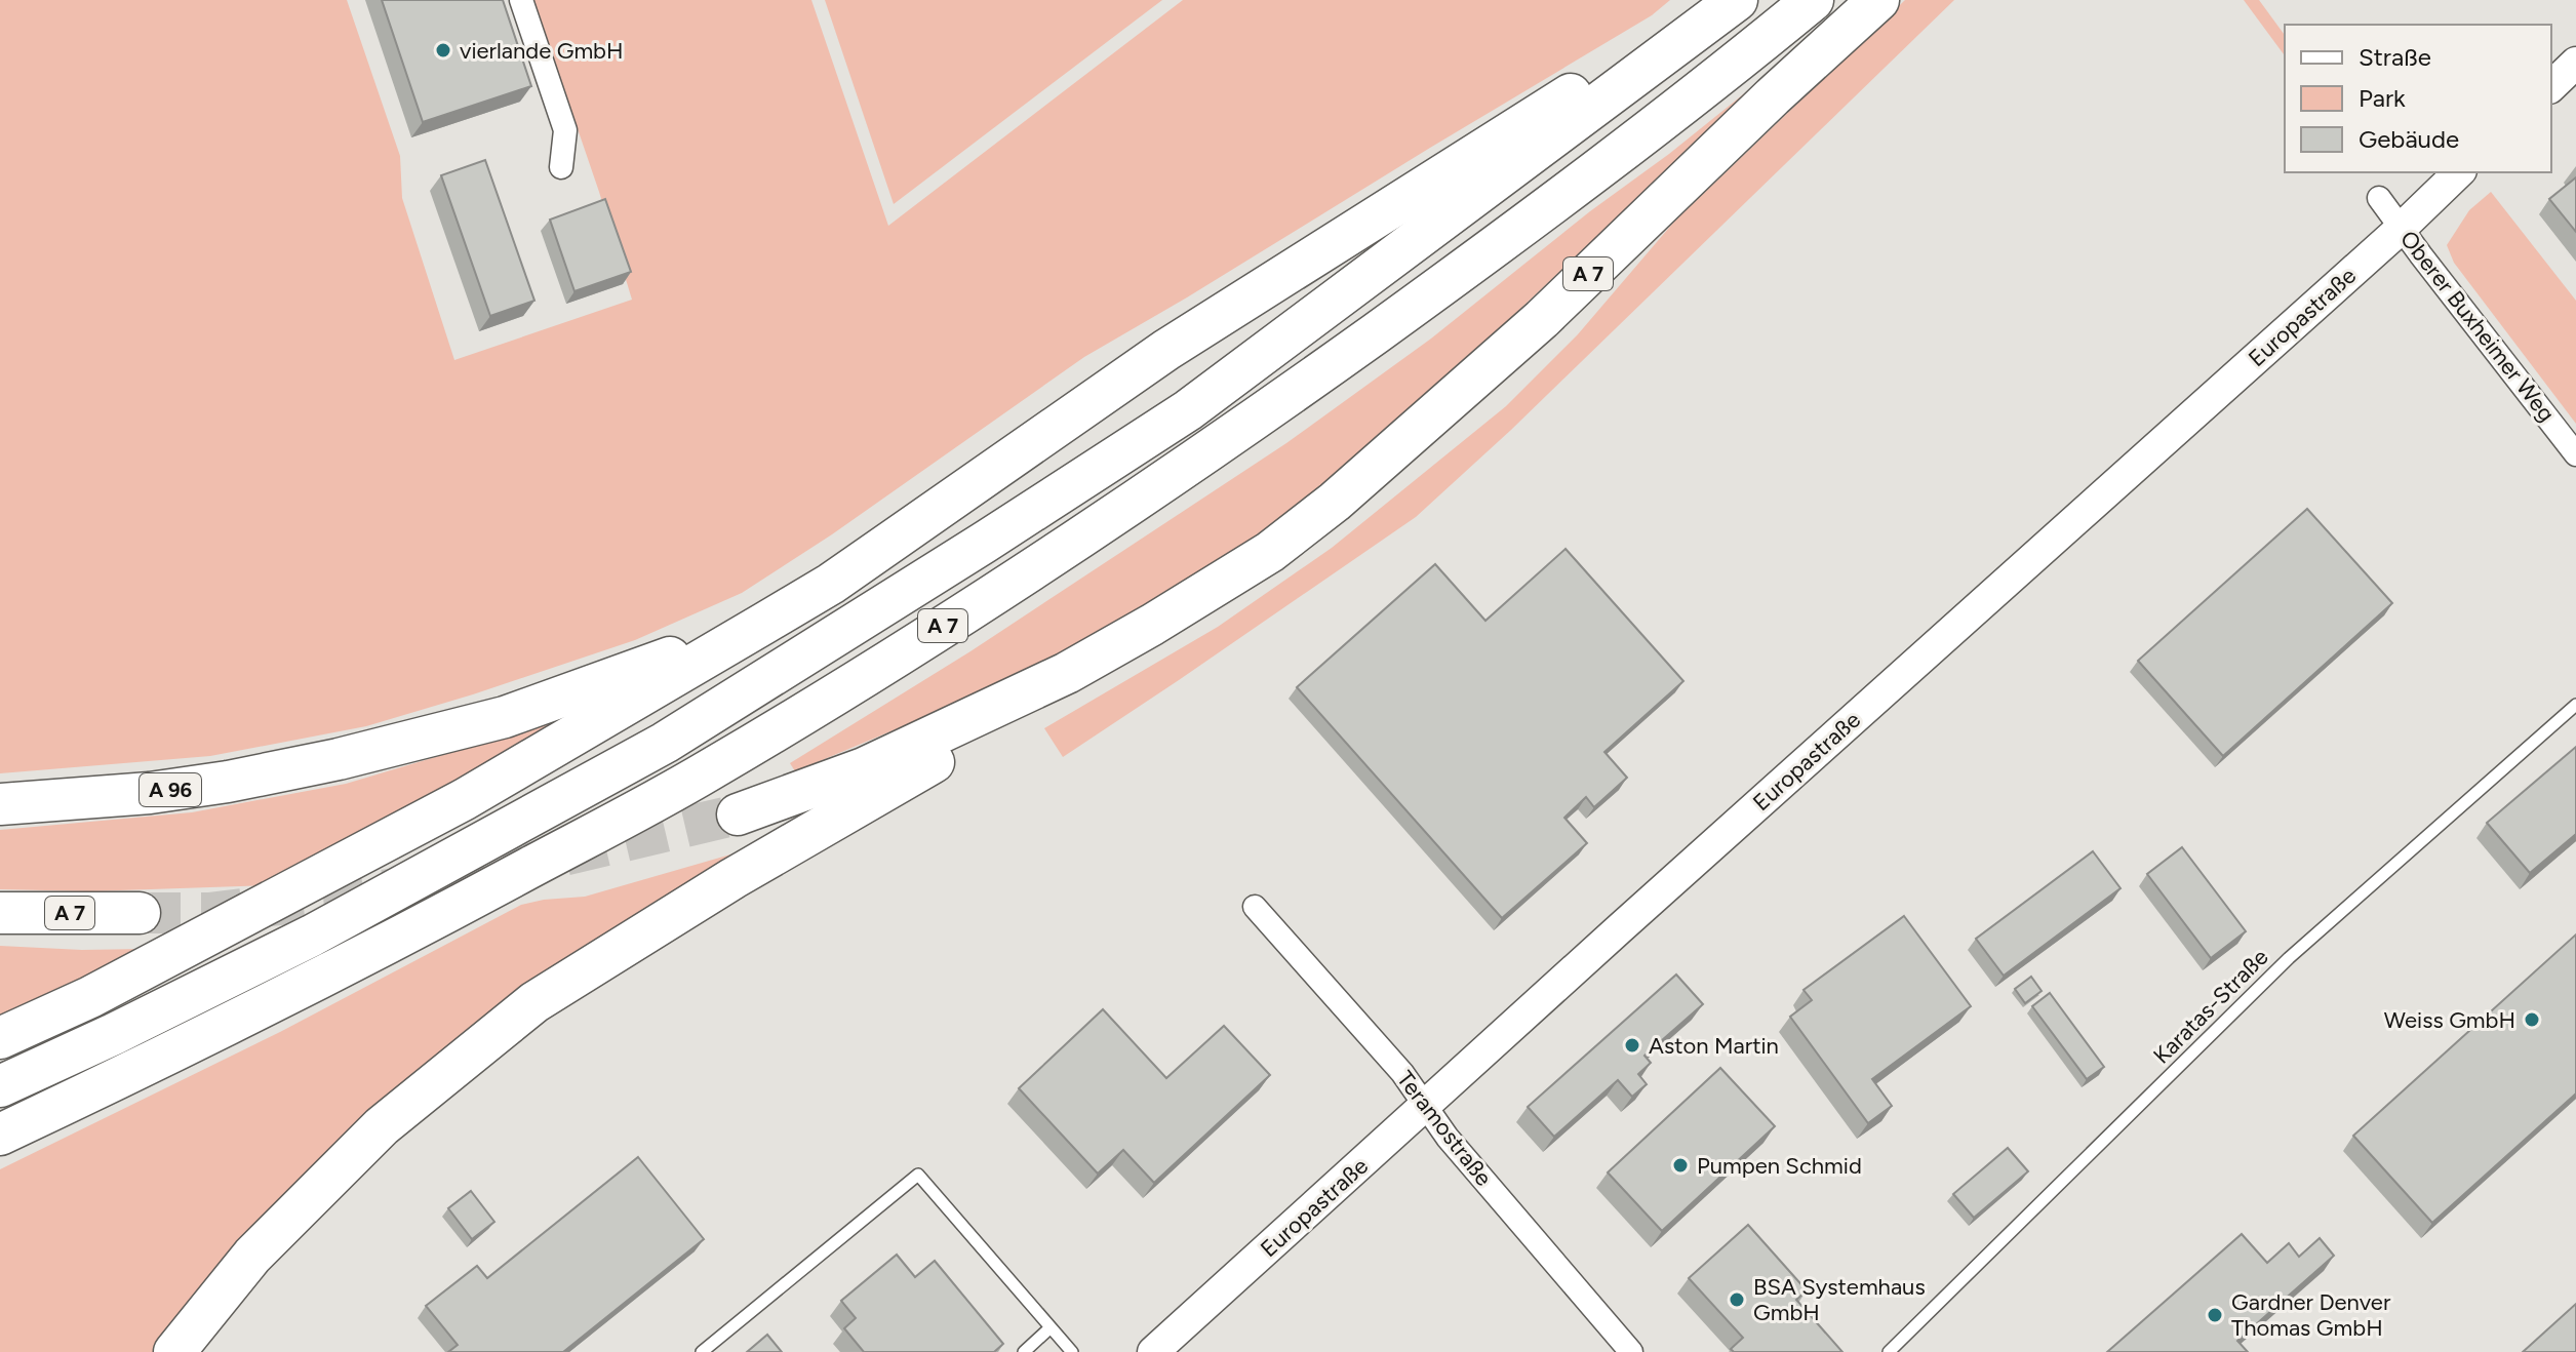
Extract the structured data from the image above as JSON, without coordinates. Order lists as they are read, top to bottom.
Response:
{
  "streets": {
    "highway": ["A 7", "A 96"],
    "main road": ["Europastraße"],
    "street": ["Oberer Buxheimer Weg", "Teramostraße"],
    "lane": ["Karatas-Straße"]
  },
  "crossings": [
    ["Europastraße", "Oberer Buxheimer Weg"],
    ["Europastraße", "Teramostraße"]
  ],
  "places": [
    "vierlande GmbH",
    "Weiss GmbH",
    "Aston Martin",
    "Pumpen Schmid",
    "BSA Systemhaus GmbH",
    "Gardner Denver Thomas GmbH"
  ],
  "legend": ["Straße", "Park", "Gebäude"]
}
